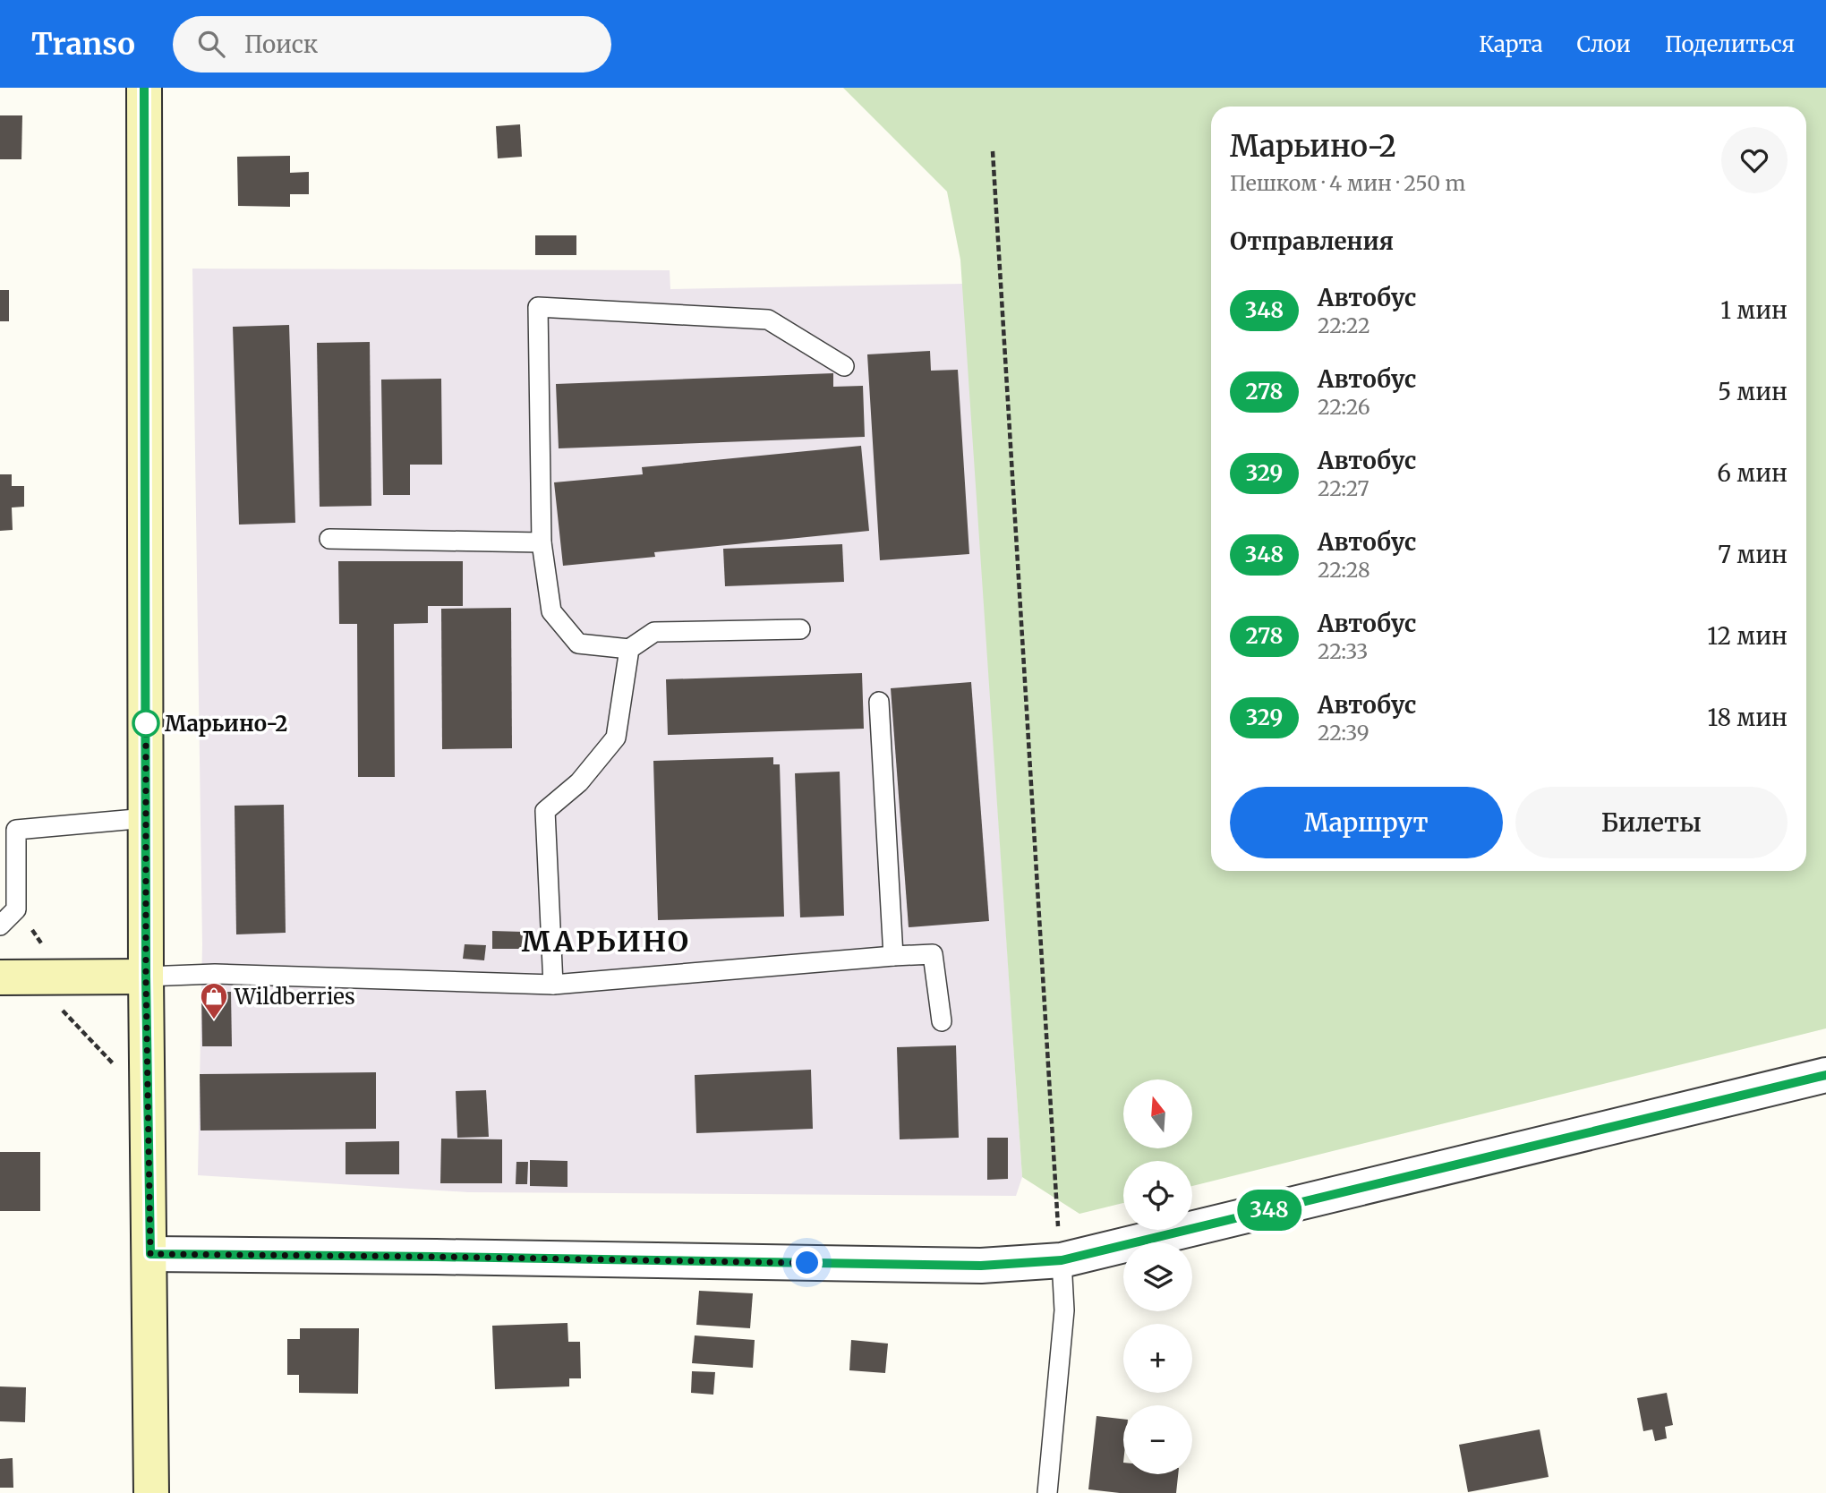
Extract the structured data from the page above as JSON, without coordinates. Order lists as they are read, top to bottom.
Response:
{
  "districts": ["МАРЬИНО"],
  "places": {
    "other": ["Марьино-2"],
    "shop": ["Wildberries"]
  },
  "lines": ["bus line 348"],
  "north": "top",
  "page": {
    "header": "Transo",
    "search": "Поиск",
    "nav": ["Карта", "Слои", "Поделиться"],
    "on_map": "348",
    "heading": [
      ["Марьино-2", "Пешком · 4 мин · 250 m"],
      "Отправления"
    ],
    "list": [
      {
        "mark": "348",
        "name": "Автобус",
        "note": "22:22",
        "value": "1 мин"
      },
      {
        "mark": "278",
        "name": "Автобус",
        "note": "22:26",
        "value": "5 мин"
      },
      {
        "mark": "329",
        "name": "Автобус",
        "note": "22:27",
        "value": "6 мин"
      },
      {
        "mark": "348",
        "name": "Автобус",
        "note": "22:28",
        "value": "7 мин"
      },
      {
        "mark": "278",
        "name": "Автобус",
        "note": "22:33",
        "value": "12 мин"
      },
      {
        "mark": "329",
        "name": "Автобус",
        "note": "22:39",
        "value": "18 мин"
      }
    ],
    "buttons": ["Маршрут", "Билеты"],
    "map_buttons": ["+", "−"]
  }
}
